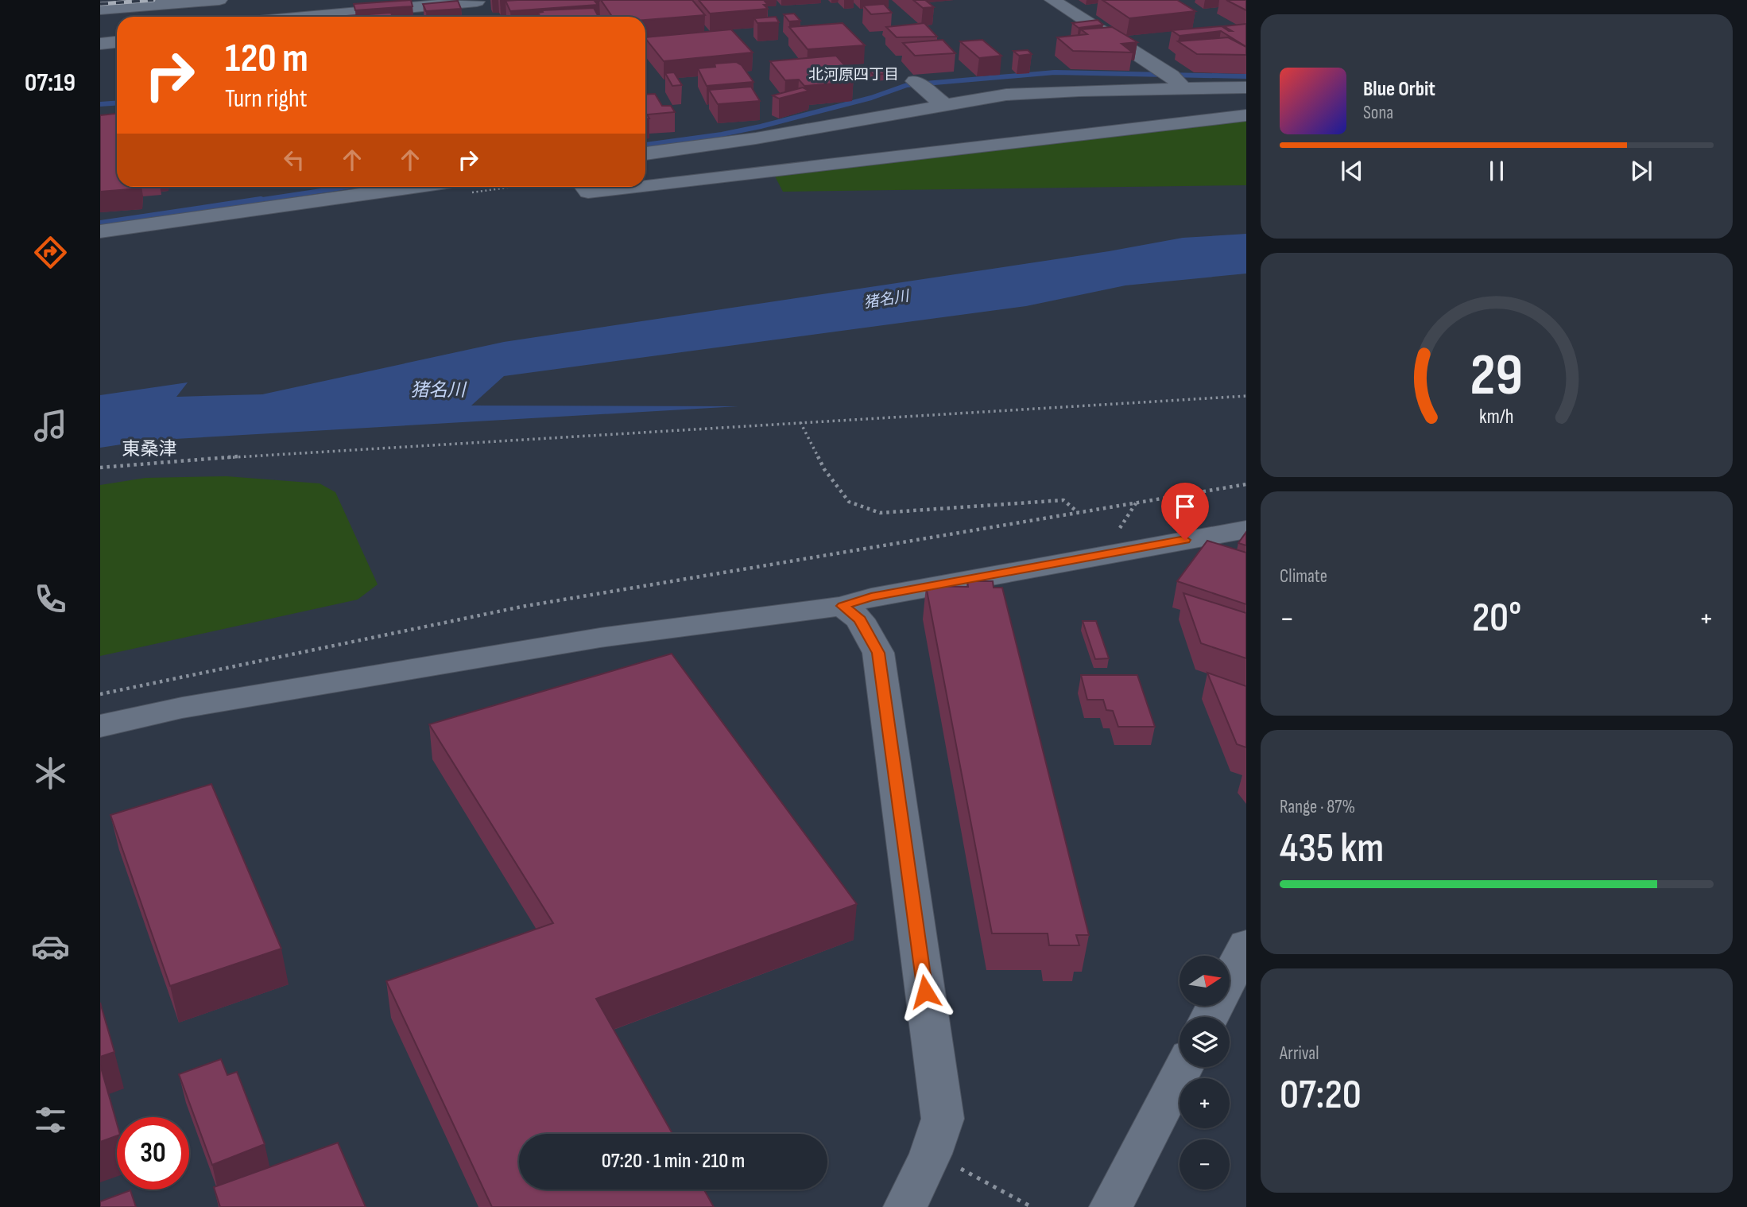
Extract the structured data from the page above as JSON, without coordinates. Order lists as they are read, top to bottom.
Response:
{
  "districts": ["北河原四丁目", "東桑津"],
  "water": ["猪名川"],
  "north": "right",
  "page": {
    "tabs": "07:19",
    "turn": ["120 m", "Turn right"],
    "song": ["Blue Orbit", "Sona"],
    "tile": [
      "Climate",
      ["Range · 87%", "435 km"],
      ["Arrival", "07:20"]
    ],
    "heat": ["−", "20°", "+"],
    "map_buttons": ["+", "−"],
    "limit": "30",
    "trip": "07:20 · 1 min · 210 m",
    "gauge": ["29", "km/h"]
  }
}
